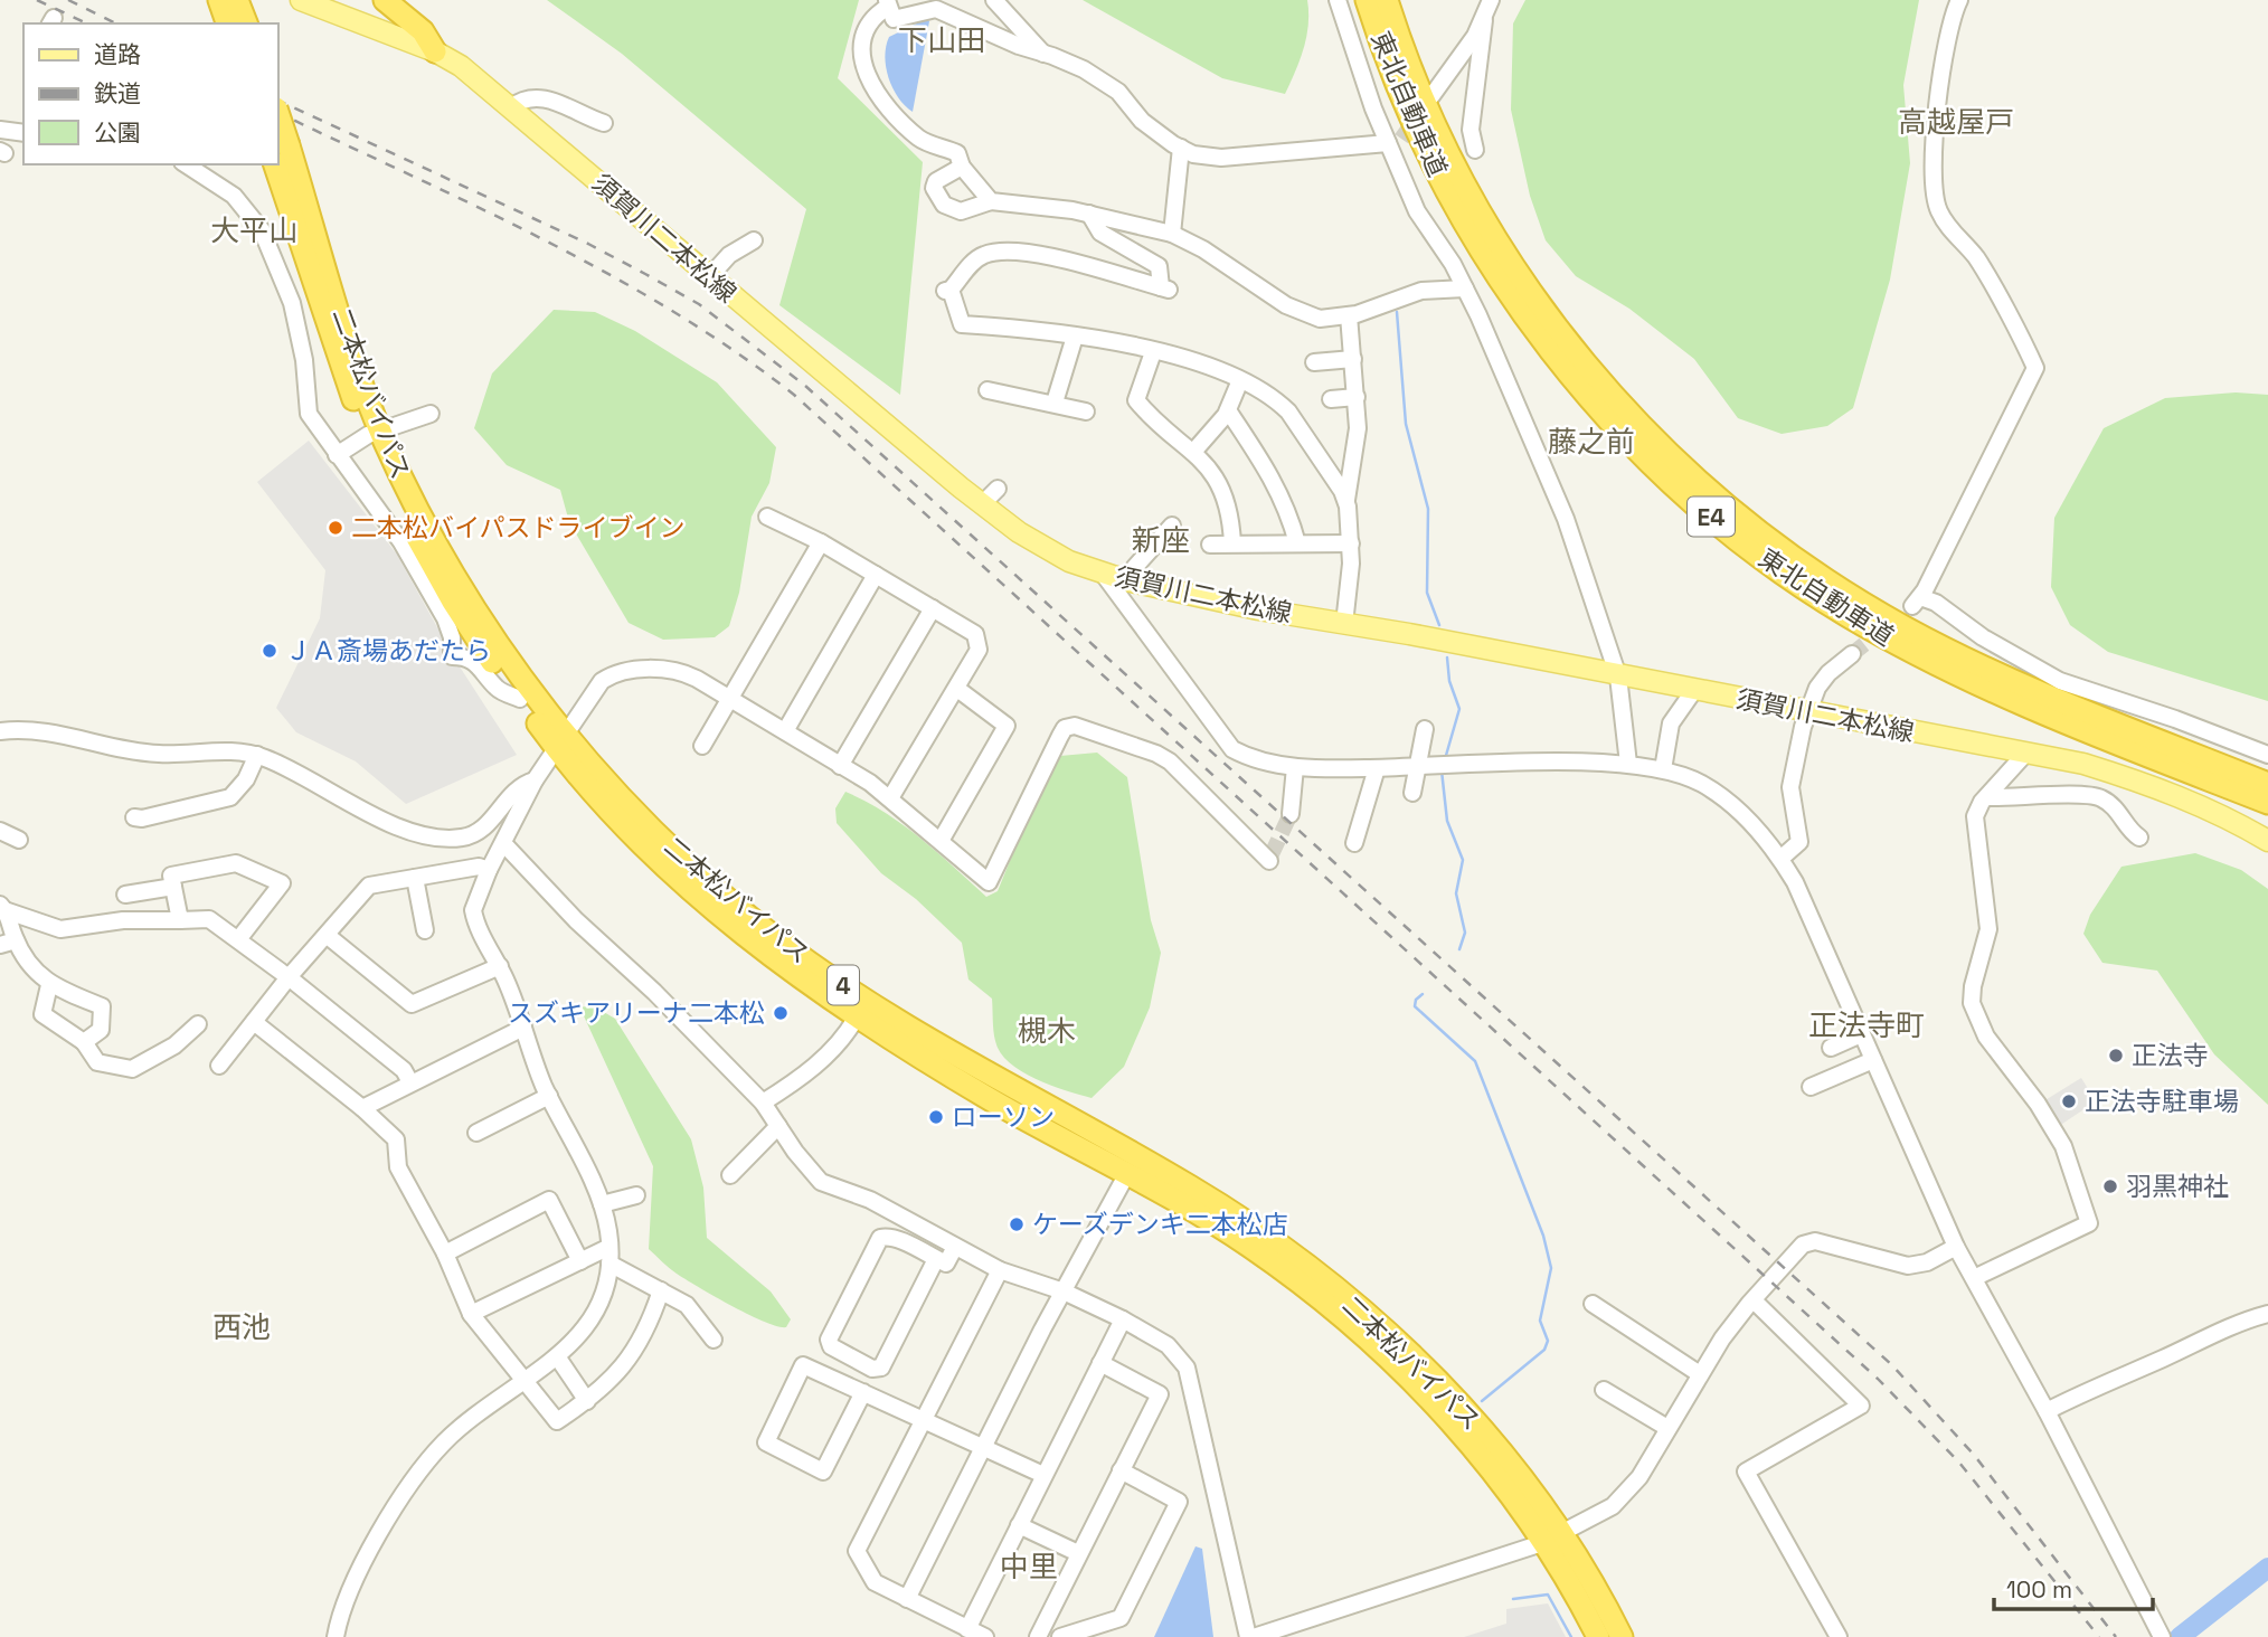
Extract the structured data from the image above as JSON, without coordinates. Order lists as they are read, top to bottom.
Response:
{
  "streets": {
    "highway": [
      "東北自動車道",
      "二本松バイパス",
      "E4",
      "4"
    ],
    "main road": ["須賀川二本松線"]
  },
  "districts": [
    "下山田",
    "高越屋戸",
    "大平山",
    "藤之前",
    "新座",
    "正法寺町",
    "槻木",
    "西池",
    "中里"
  ],
  "places": [
    "二本松バイパスドライブイン",
    "ＪＡ斎場あだたら",
    "スズキアリーナ二本松",
    "正法寺",
    "正法寺駐車場",
    "ローソン",
    "羽黒神社",
    "ケーズデンキ二本松店"
  ],
  "legend": ["道路", "鉄道", "公園"],
  "scale_bar": "100 m"
}
